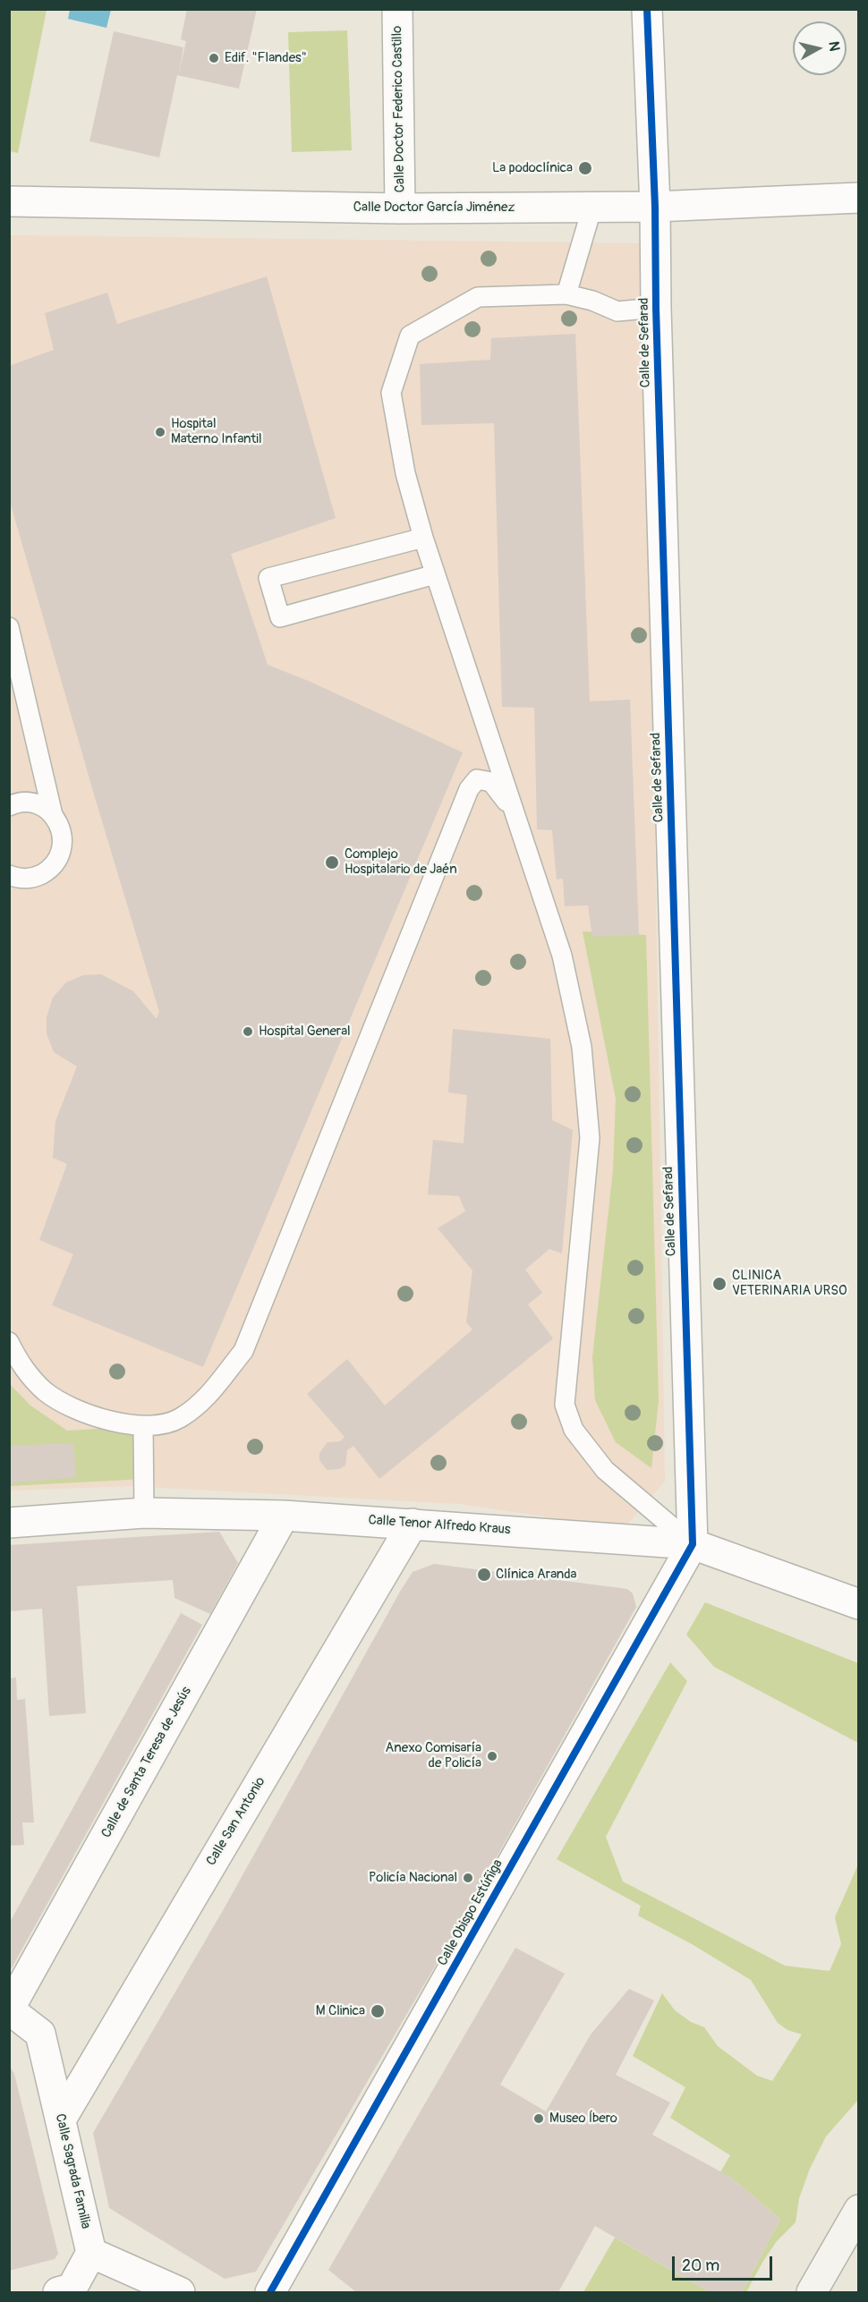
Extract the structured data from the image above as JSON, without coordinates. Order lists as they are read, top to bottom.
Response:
{
  "streets": {
    "street": [
      "Calle Doctor Federico Castillo",
      "Calle Doctor García Jiménez",
      "Calle de Sefarad",
      "Calle Tenor Alfredo Kraus",
      "Calle de Santa Teresa de Jesús",
      "Calle San Antonio",
      "Calle Obispo Estúñiga",
      "Calle Sagrada Familia"
    ]
  },
  "crossings": [
    ["Calle Doctor Federico Castillo", "Calle Doctor García Jiménez"],
    ["Calle Doctor García Jiménez", "Calle de Sefarad"],
    ["Calle de Sefarad", "Calle Tenor Alfredo Kraus"],
    ["Calle de Sefarad", "Calle Obispo Estúñiga"],
    ["Calle Tenor Alfredo Kraus", "Calle de Santa Teresa de Jesús"],
    ["Calle Tenor Alfredo Kraus", "Calle San Antonio"],
    ["Calle Tenor Alfredo Kraus", "Calle Obispo Estúñiga"],
    ["Calle de Santa Teresa de Jesús", "Calle Sagrada Familia"],
    ["Calle San Antonio", "Calle Sagrada Familia"]
  ],
  "places": [
    "Edif. \"Flandes\"",
    "La podoclínica",
    "Hospital Materno Infantil",
    "Complejo Hospitalario de Jaén",
    "Hospital General",
    "CLINICA VETERINARIA URSO",
    "Clínica Aranda",
    "Anexo Comisaría de Policía",
    "Policía Nacional",
    "M Clinica",
    "Museo Íbero"
  ],
  "scale_bar": "20 m",
  "north": "right"
}
